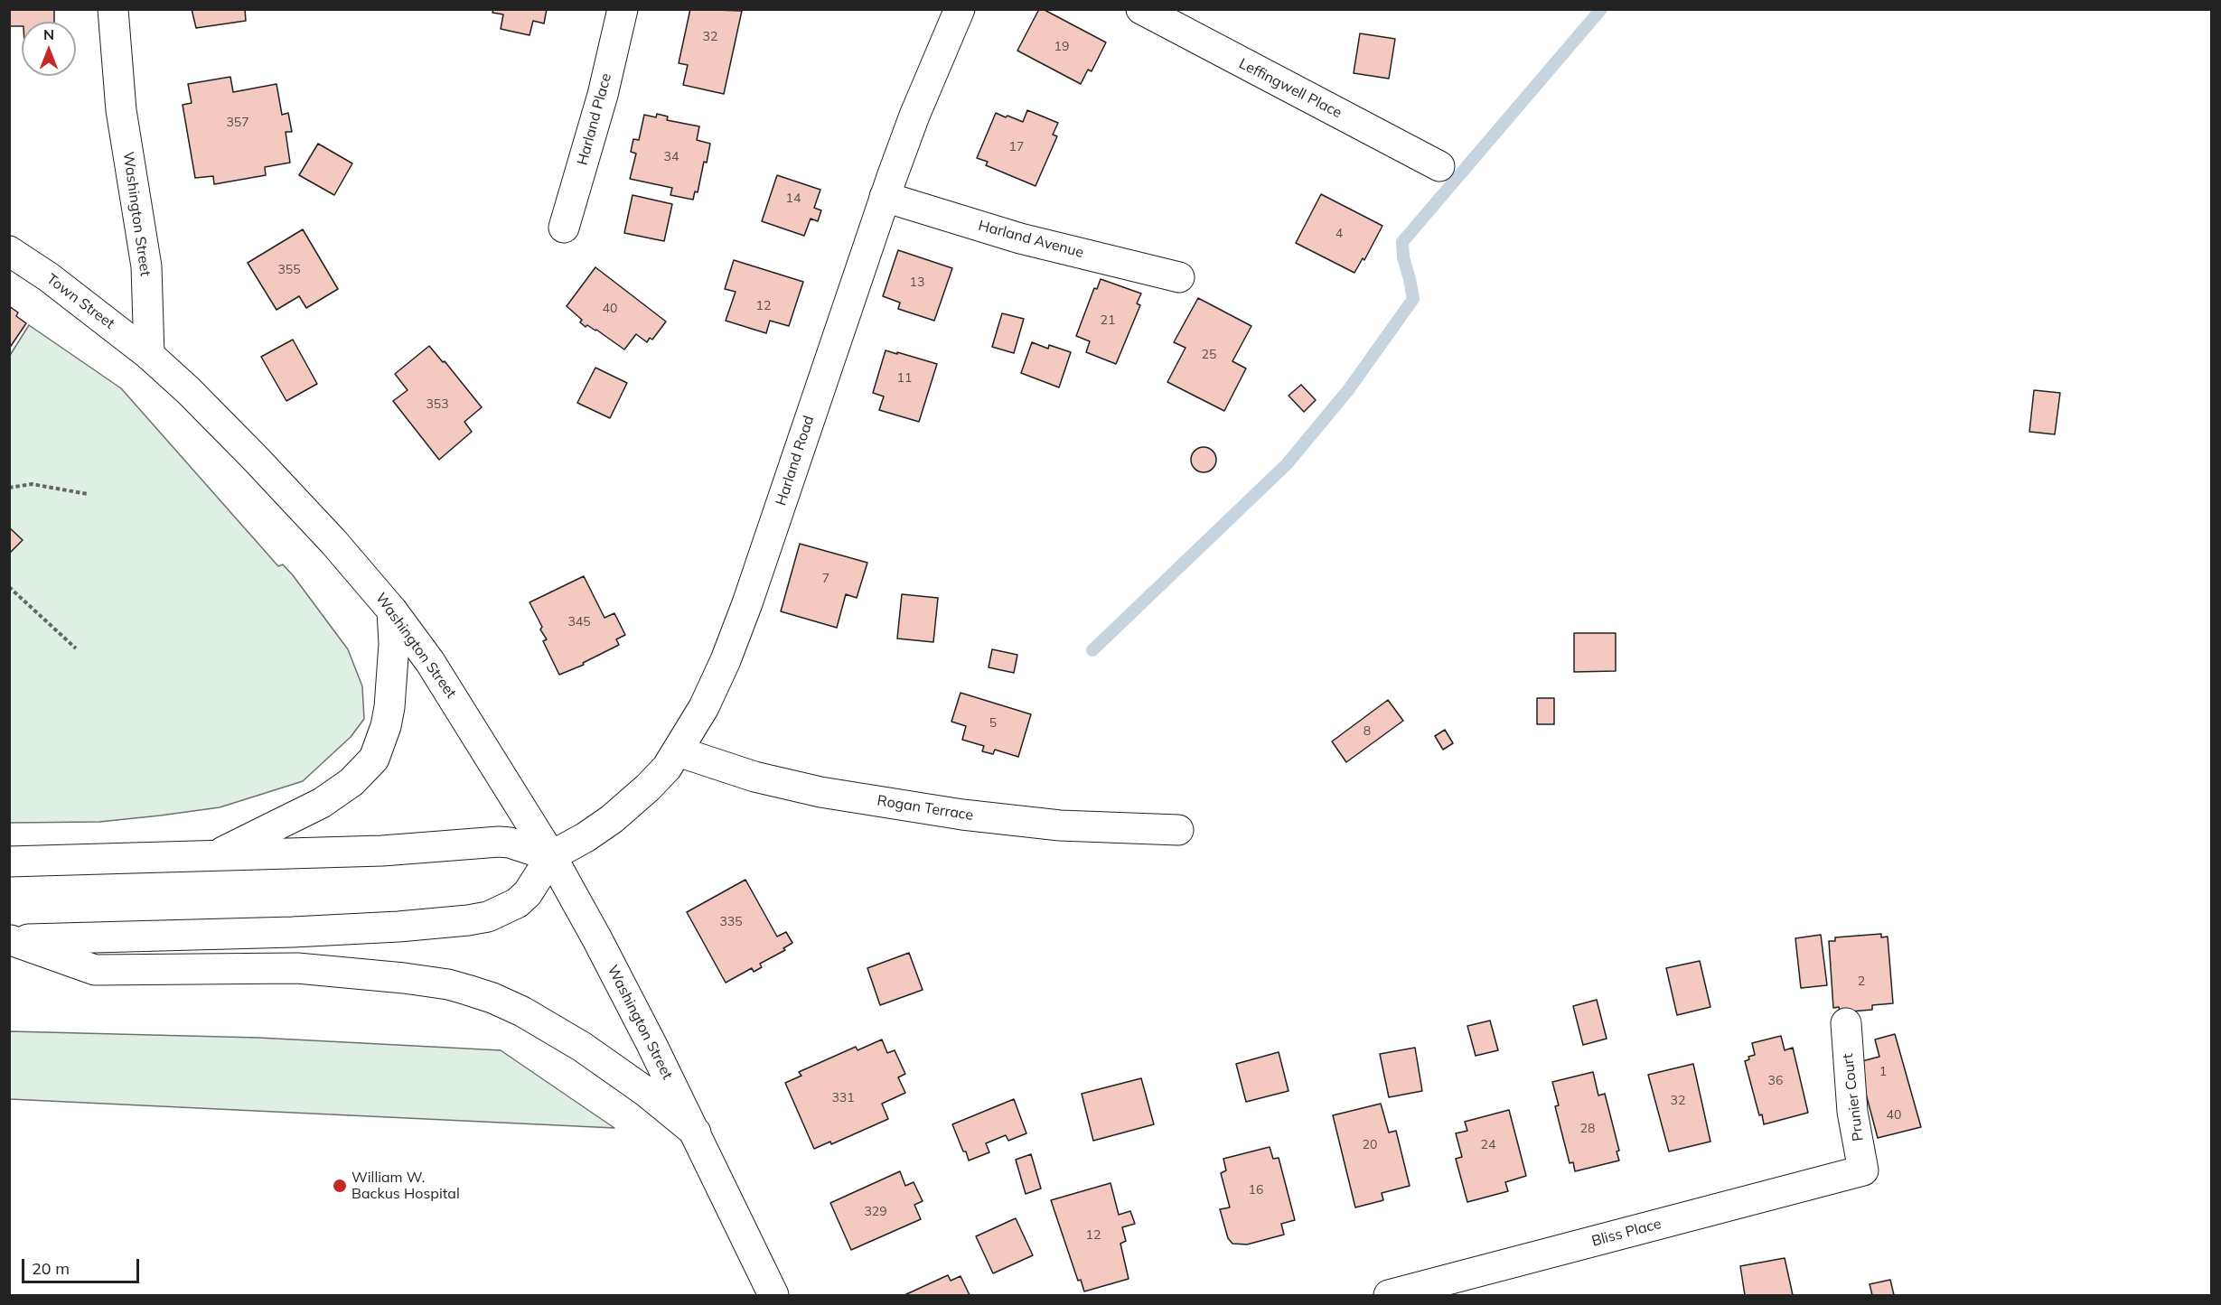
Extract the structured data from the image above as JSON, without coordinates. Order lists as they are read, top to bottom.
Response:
{
  "streets": {
    "main road": [
      "Leffingwell Place",
      "Harland Place",
      "Washington Street",
      "Harland Avenue",
      "Town Street",
      "Harland Road",
      "Rogan Terrace",
      "Prunier Court",
      "Bliss Place"
    ]
  },
  "crossings": [
    ["Washington Street", "Town Street"],
    ["Washington Street", "Harland Road"],
    ["Harland Avenue", "Harland Road"],
    ["Harland Road", "Rogan Terrace"],
    ["Prunier Court", "Bliss Place"]
  ],
  "places": ["William W. Backus Hospital"],
  "house_numbers": [
    "32",
    "19",
    "357",
    "17",
    "34",
    "14",
    "4",
    "355",
    "13",
    "12",
    "40",
    "21",
    "25",
    "11",
    "353",
    "7",
    "345",
    "5",
    "8",
    "335",
    "2",
    "1",
    "36",
    "331",
    "32",
    "40",
    "28",
    "20",
    "24",
    "16",
    "329",
    "12"
  ],
  "scale_bar": "20 m",
  "north": "top"
}
